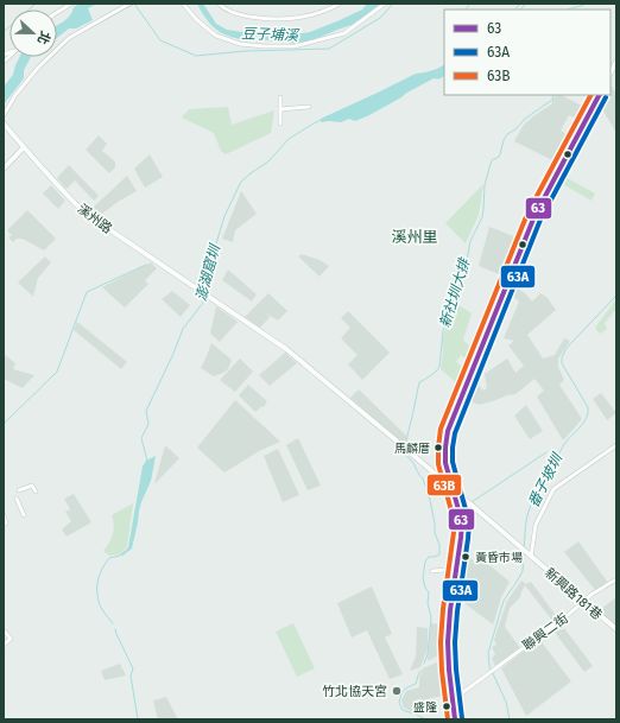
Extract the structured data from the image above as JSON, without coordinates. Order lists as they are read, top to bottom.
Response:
{
  "streets": {
    "street": ["溪州路", "新興路181巷", "聯興二街"]
  },
  "crossings": [
    ["溪州路", "新興路181巷"],
    ["新興路181巷", "聯興二街"]
  ],
  "districts": ["溪州里"],
  "water": [
    "豆子埔溪",
    "澎湖窟圳",
    "新社圳大排",
    "番子坡圳"
  ],
  "places": [
    "馬麟厝",
    "黃昏市場",
    "竹北協天宮",
    "盛隆"
  ],
  "lines": ["transit line 63", "transit line 63B", "transit line 63A"],
  "legend": ["63", "63A", "63B"],
  "north": "right"
}
